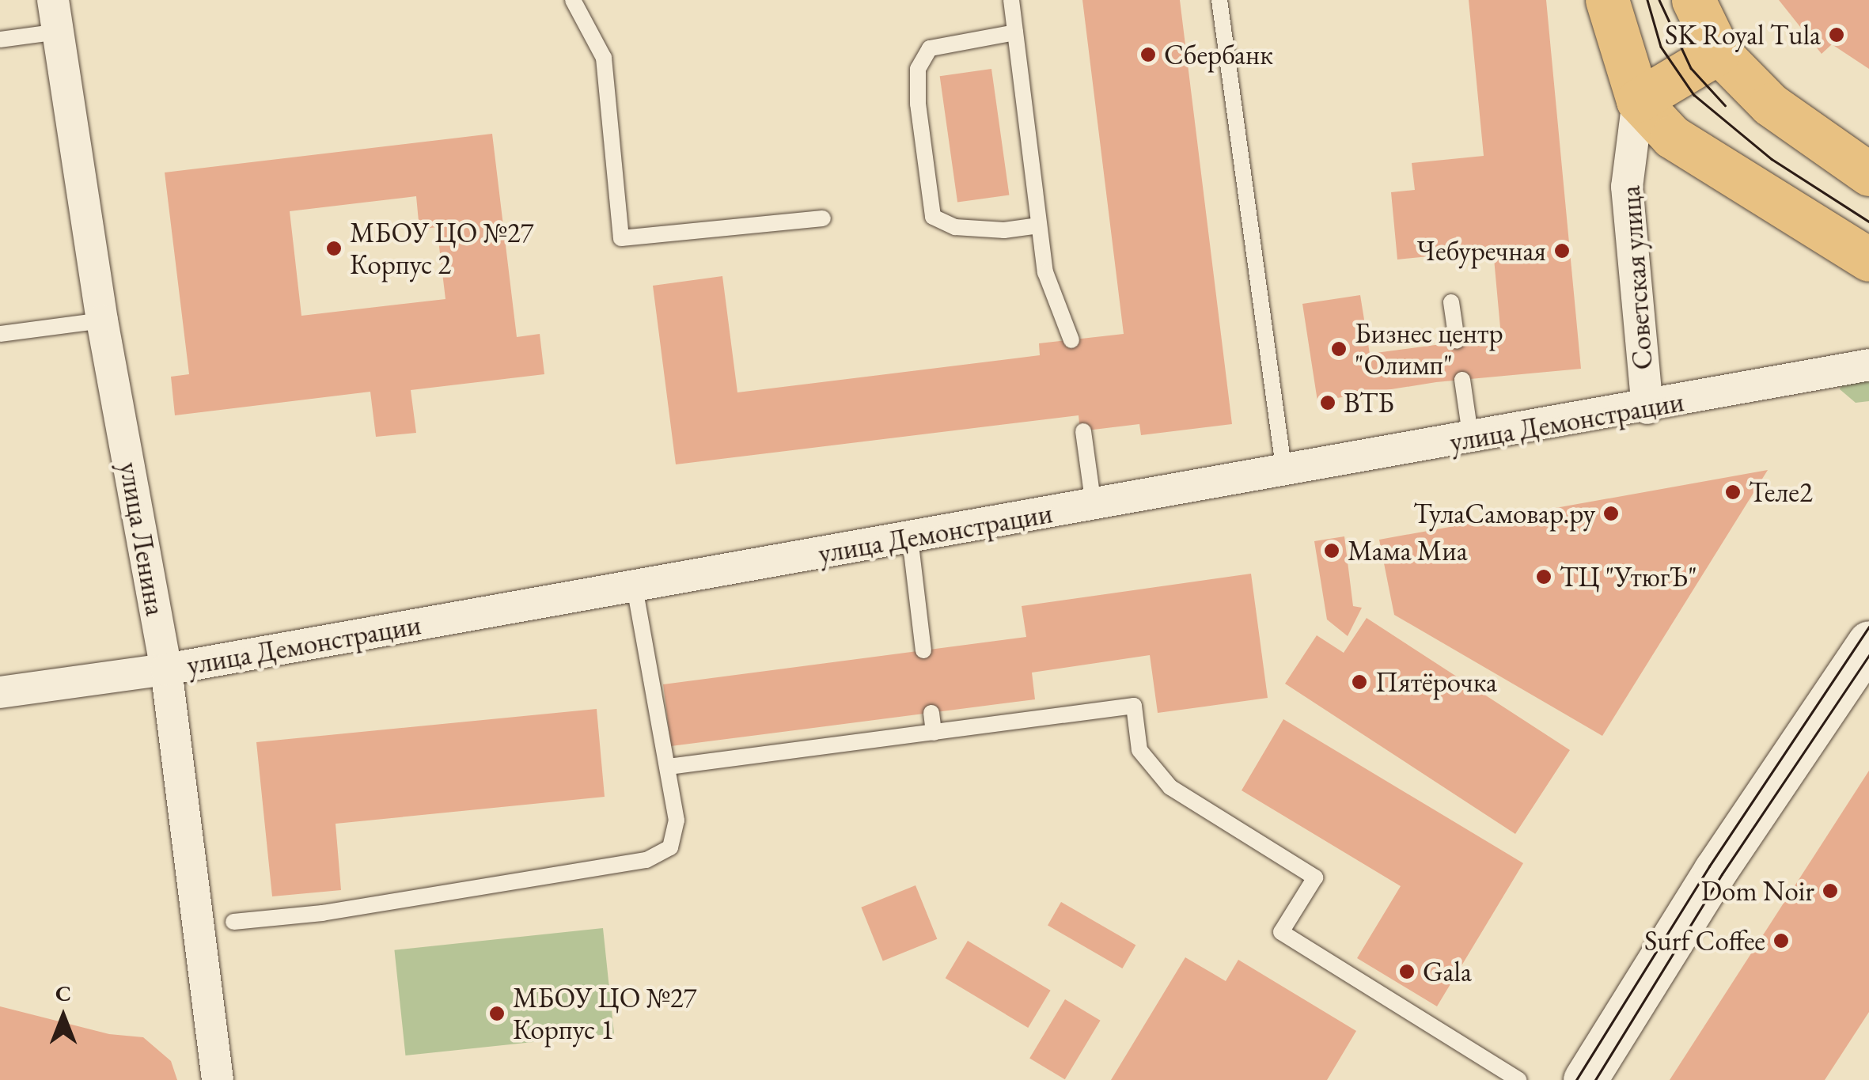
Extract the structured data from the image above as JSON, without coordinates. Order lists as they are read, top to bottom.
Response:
{
  "streets": {
    "main road": ["Советская улица"],
    "street": ["улица Демонстрации", "улица Ленина"]
  },
  "crossings": [
    ["Советская улица", "улица Демонстрации"],
    ["улица Демонстрации", "улица Ленина"]
  ],
  "places": [
    "SK Royal Tula",
    "Сбербанк",
    "МБОУ ЦО №27 Корпус 2",
    "Чебуречная",
    "Бизнес центр \"Олимп\"",
    "ВТБ",
    "Теле2",
    "ТулаСамовар.ру",
    "Мама Миа",
    "ТЦ \"УтюгЪ\"",
    "Пятёрочка",
    "Dom Noir",
    "Surf Coffee",
    "Gala",
    "МБОУ ЦО №27 Корпус 1"
  ],
  "north": "top"
}
